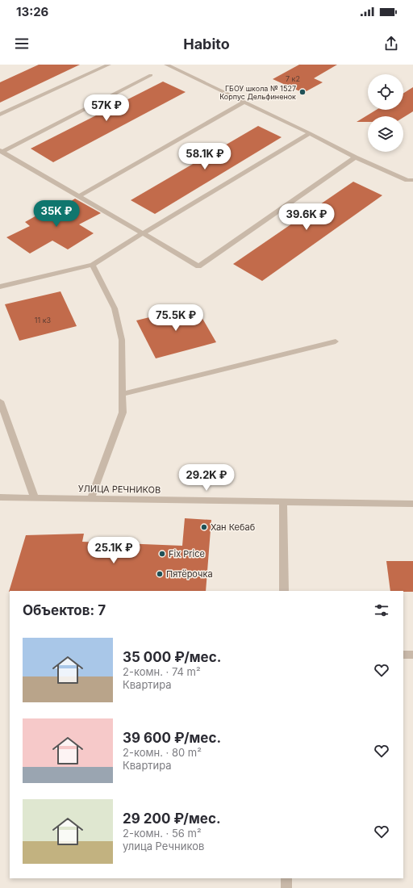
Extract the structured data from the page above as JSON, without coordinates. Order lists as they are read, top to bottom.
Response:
{
  "streets": {
    "street": ["УЛИЦА РЕЧНИКОВ"]
  },
  "places": [
    "ГБОУ школа № 1527 Корпус Дельфиненок",
    "Хан Кебаб",
    "Fix Price",
    "Пятёрочка"
  ],
  "house_numbers": ["7 к2", "11 к3"],
  "page": {
    "status": "13:26",
    "header": "Habito",
    "price": [
      "57K ₽",
      "58.1K ₽",
      "35K ₽",
      "39.6K ₽",
      "75.5K ₽",
      "29.2K ₽",
      "25.1K ₽"
    ],
    "heading": "Объектов: 7",
    "list": [
      {
        "name": "35 000 ₽/мес.",
        "note": "2-комн. · 74 m² · Квартира"
      },
      {
        "name": "39 600 ₽/мес.",
        "note": "2-комн. · 80 m² · Квартира"
      },
      {
        "name": "29 200 ₽/мес.",
        "note": "2-комн. · 56 m² · улица Речников"
      }
    ]
  }
}
